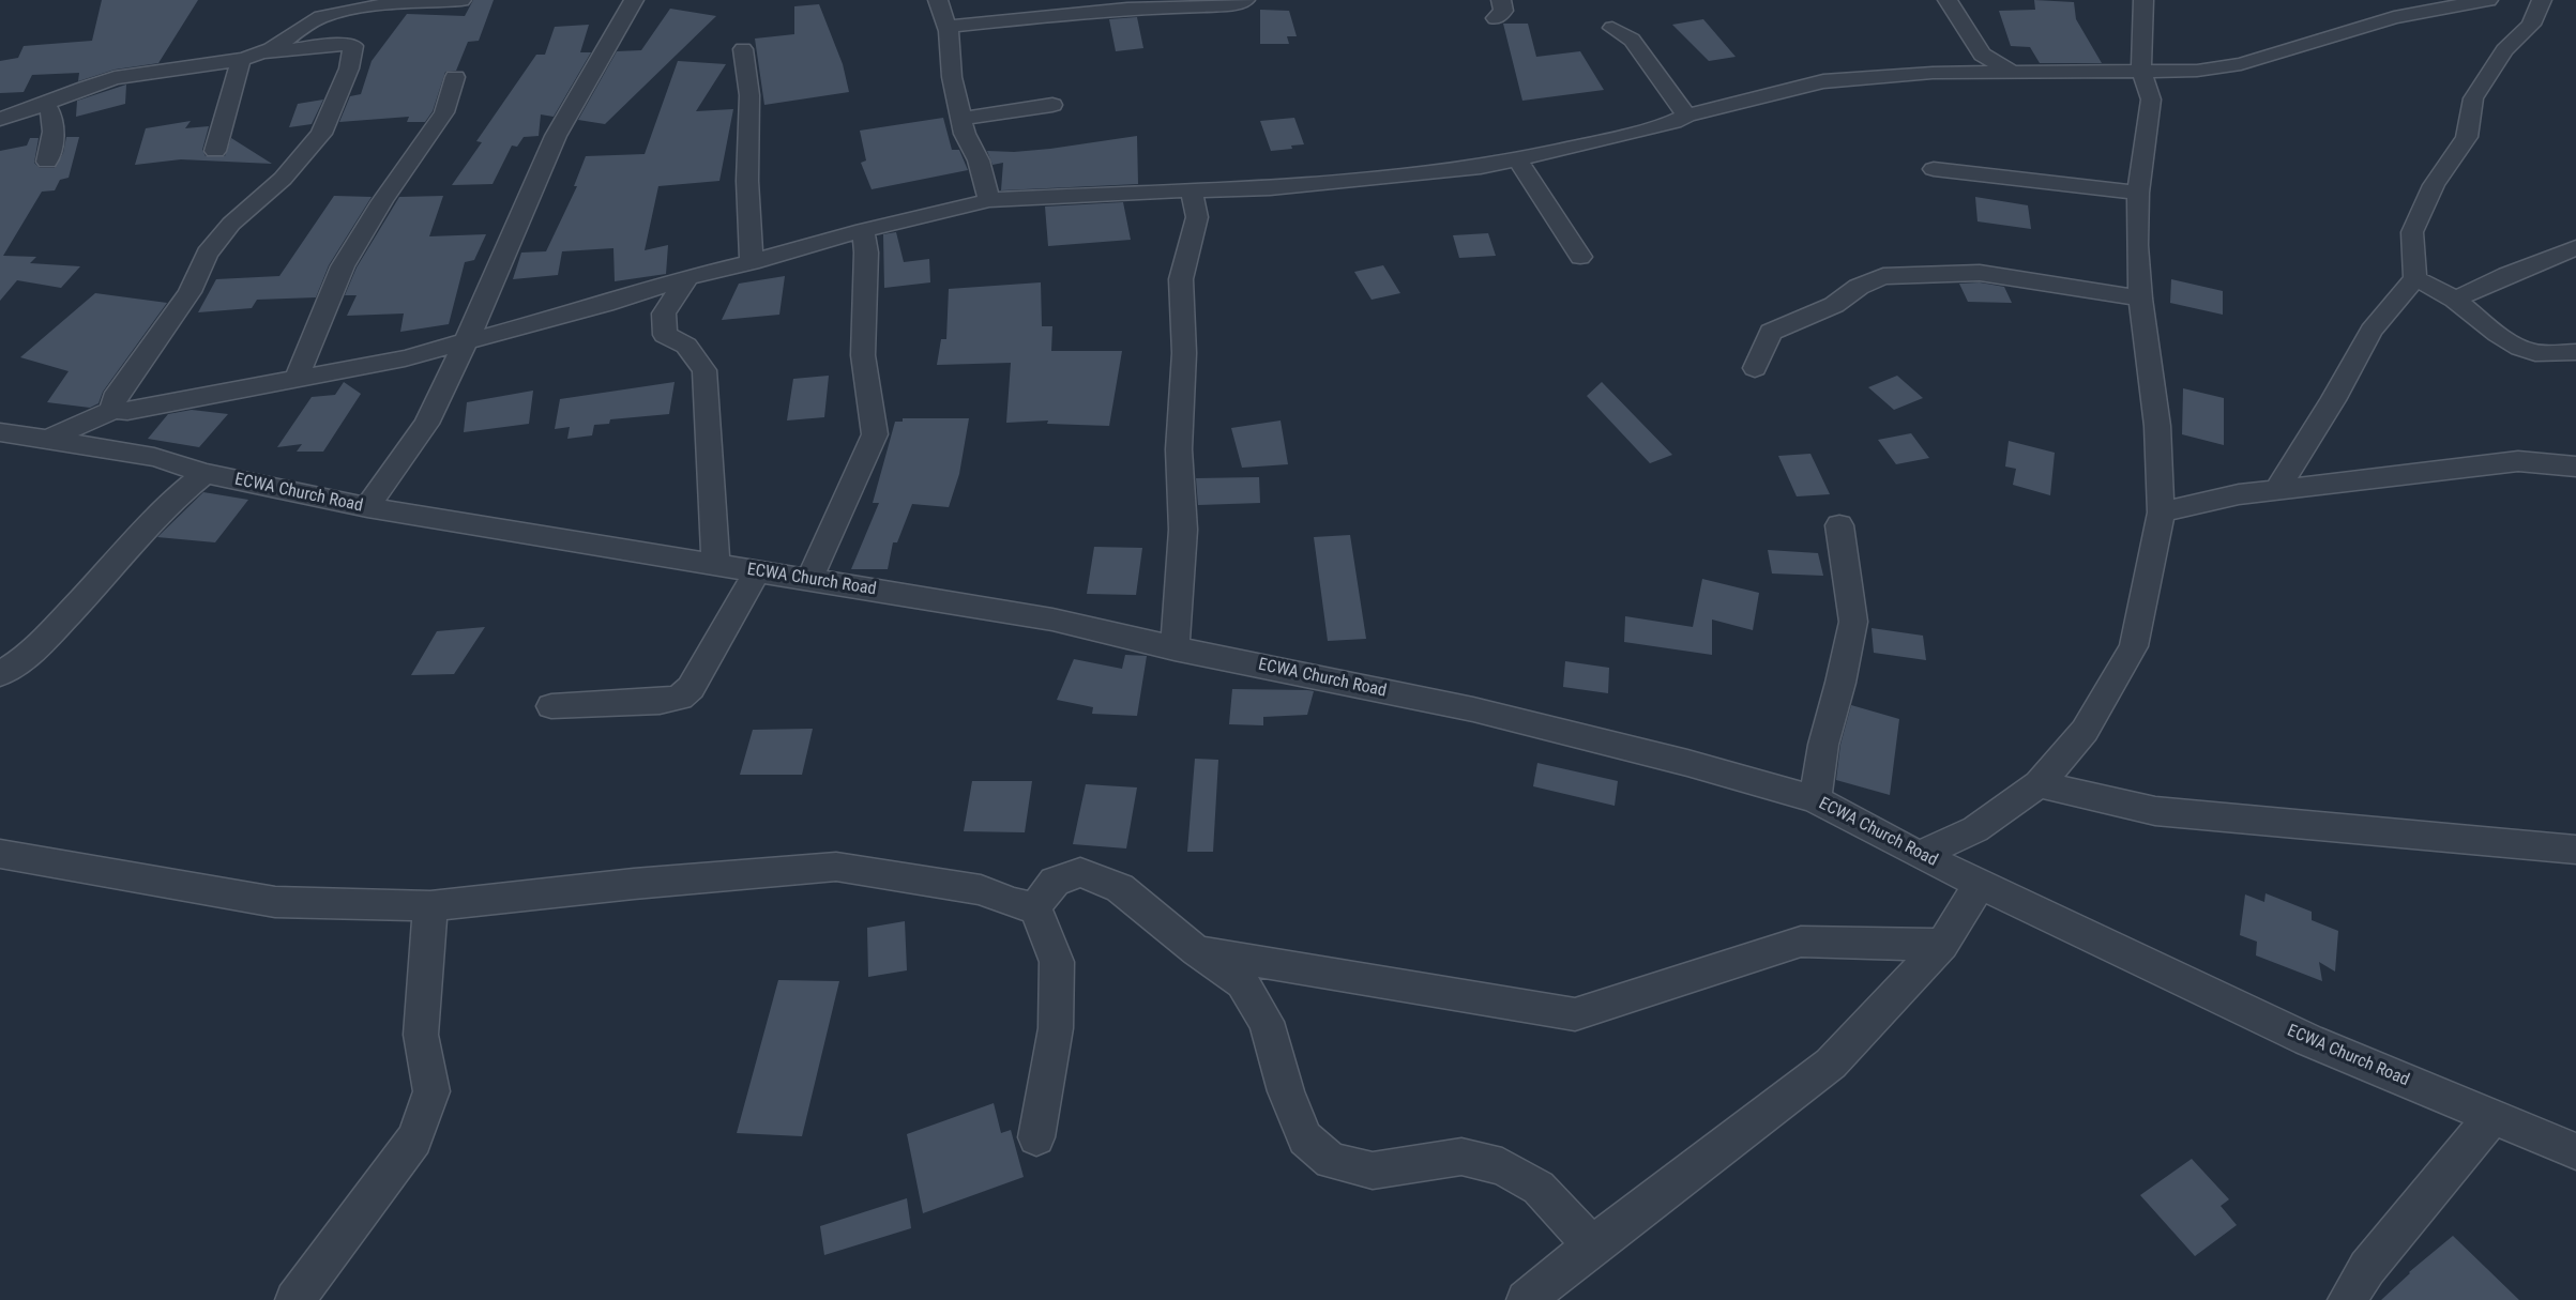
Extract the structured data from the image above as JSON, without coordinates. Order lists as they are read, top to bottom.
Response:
{
  "streets": {
    "street": ["ECWA Church Road"]
  }
}
